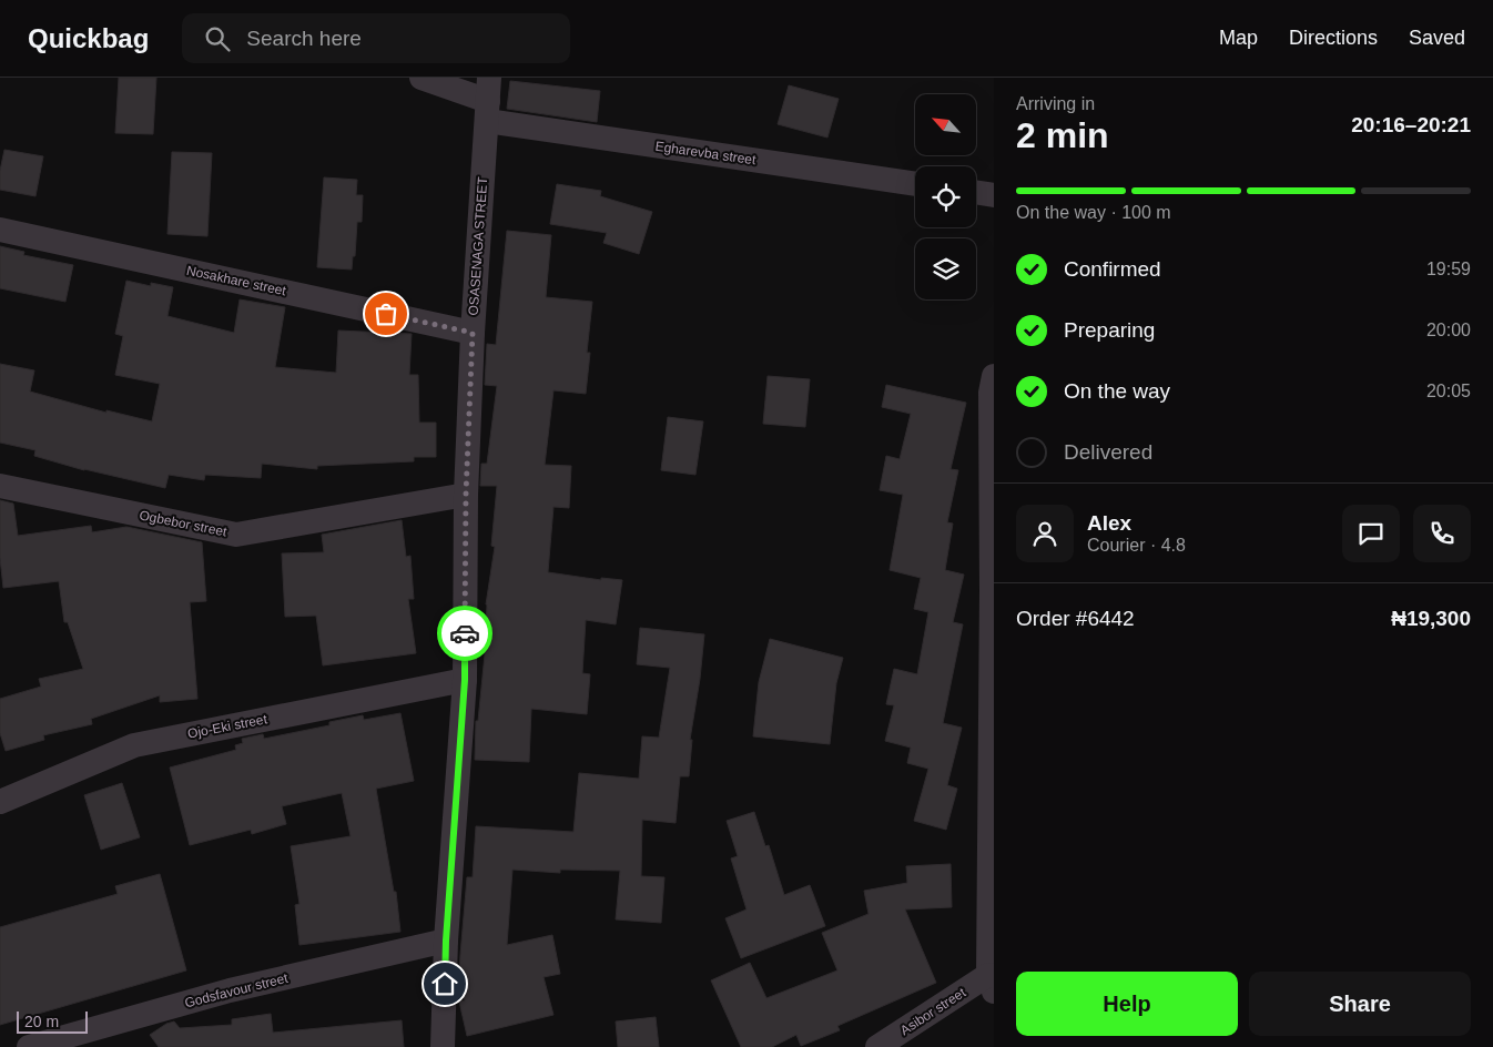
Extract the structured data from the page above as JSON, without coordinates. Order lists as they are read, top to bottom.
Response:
{
  "streets": {
    "street": [
      "Egharevba street",
      "OSASENAGA STREET",
      "Nosakhare street",
      "Ogbebor street",
      "Ojo-Eki street",
      "Godsfavour street",
      "Asibor street"
    ]
  },
  "crossings": [
    ["Egharevba street", "OSASENAGA STREET"],
    ["OSASENAGA STREET", "Nosakhare street"],
    ["OSASENAGA STREET", "Ogbebor street"],
    ["OSASENAGA STREET", "Ojo-Eki street"],
    ["OSASENAGA STREET", "Godsfavour street"]
  ],
  "scale_bar": "20 m",
  "north": "top left",
  "page": {
    "header": "Quickbag",
    "search": "Search here",
    "nav": ["Map", "Directions", "Saved"],
    "heading": ["2 min", "Arriving in", "20:16–20:21"],
    "panel": [
      "Alex",
      "Courier · 4.8",
      "Order #6442",
      "₦19,300"
    ],
    "bar": "On the way · 100 m",
    "list": [
      ["Confirmed", "19:59"],
      ["Preparing", "20:00"],
      ["On the way", "20:05"],
      "Delivered"
    ],
    "buttons": ["Help", "Share"],
    "scale": "20 m"
  }
}
